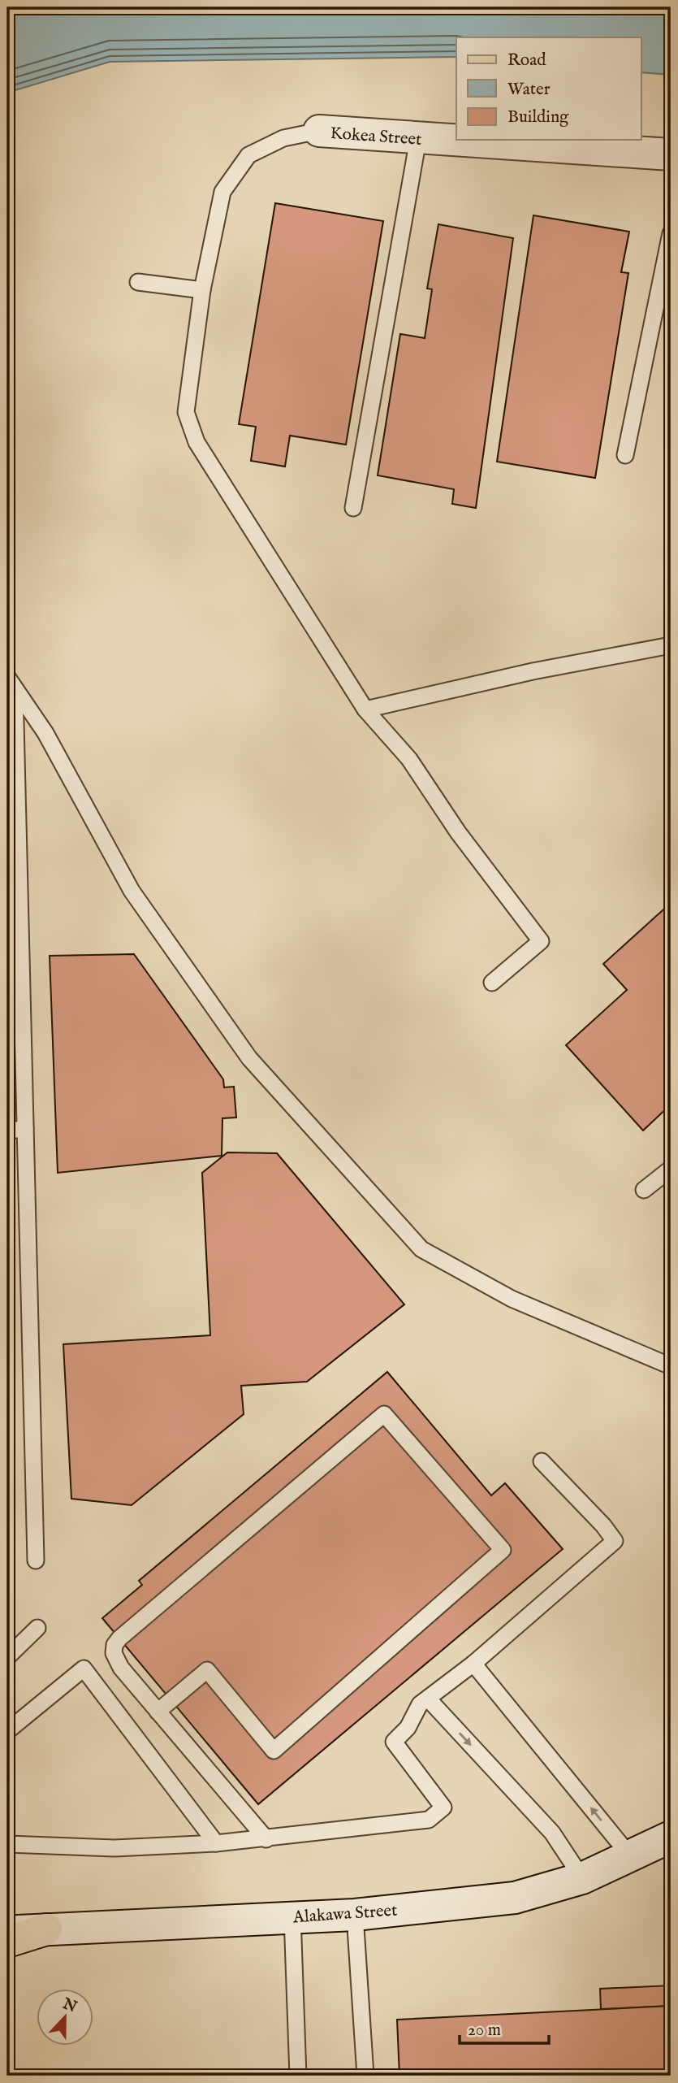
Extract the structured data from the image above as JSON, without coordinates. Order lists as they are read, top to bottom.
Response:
{
  "streets": {
    "main road": ["Kokea Street", "Alakawa Street"]
  },
  "legend": ["Road", "Water", "Building"],
  "scale_bar": "20 m",
  "north": "top"
}
